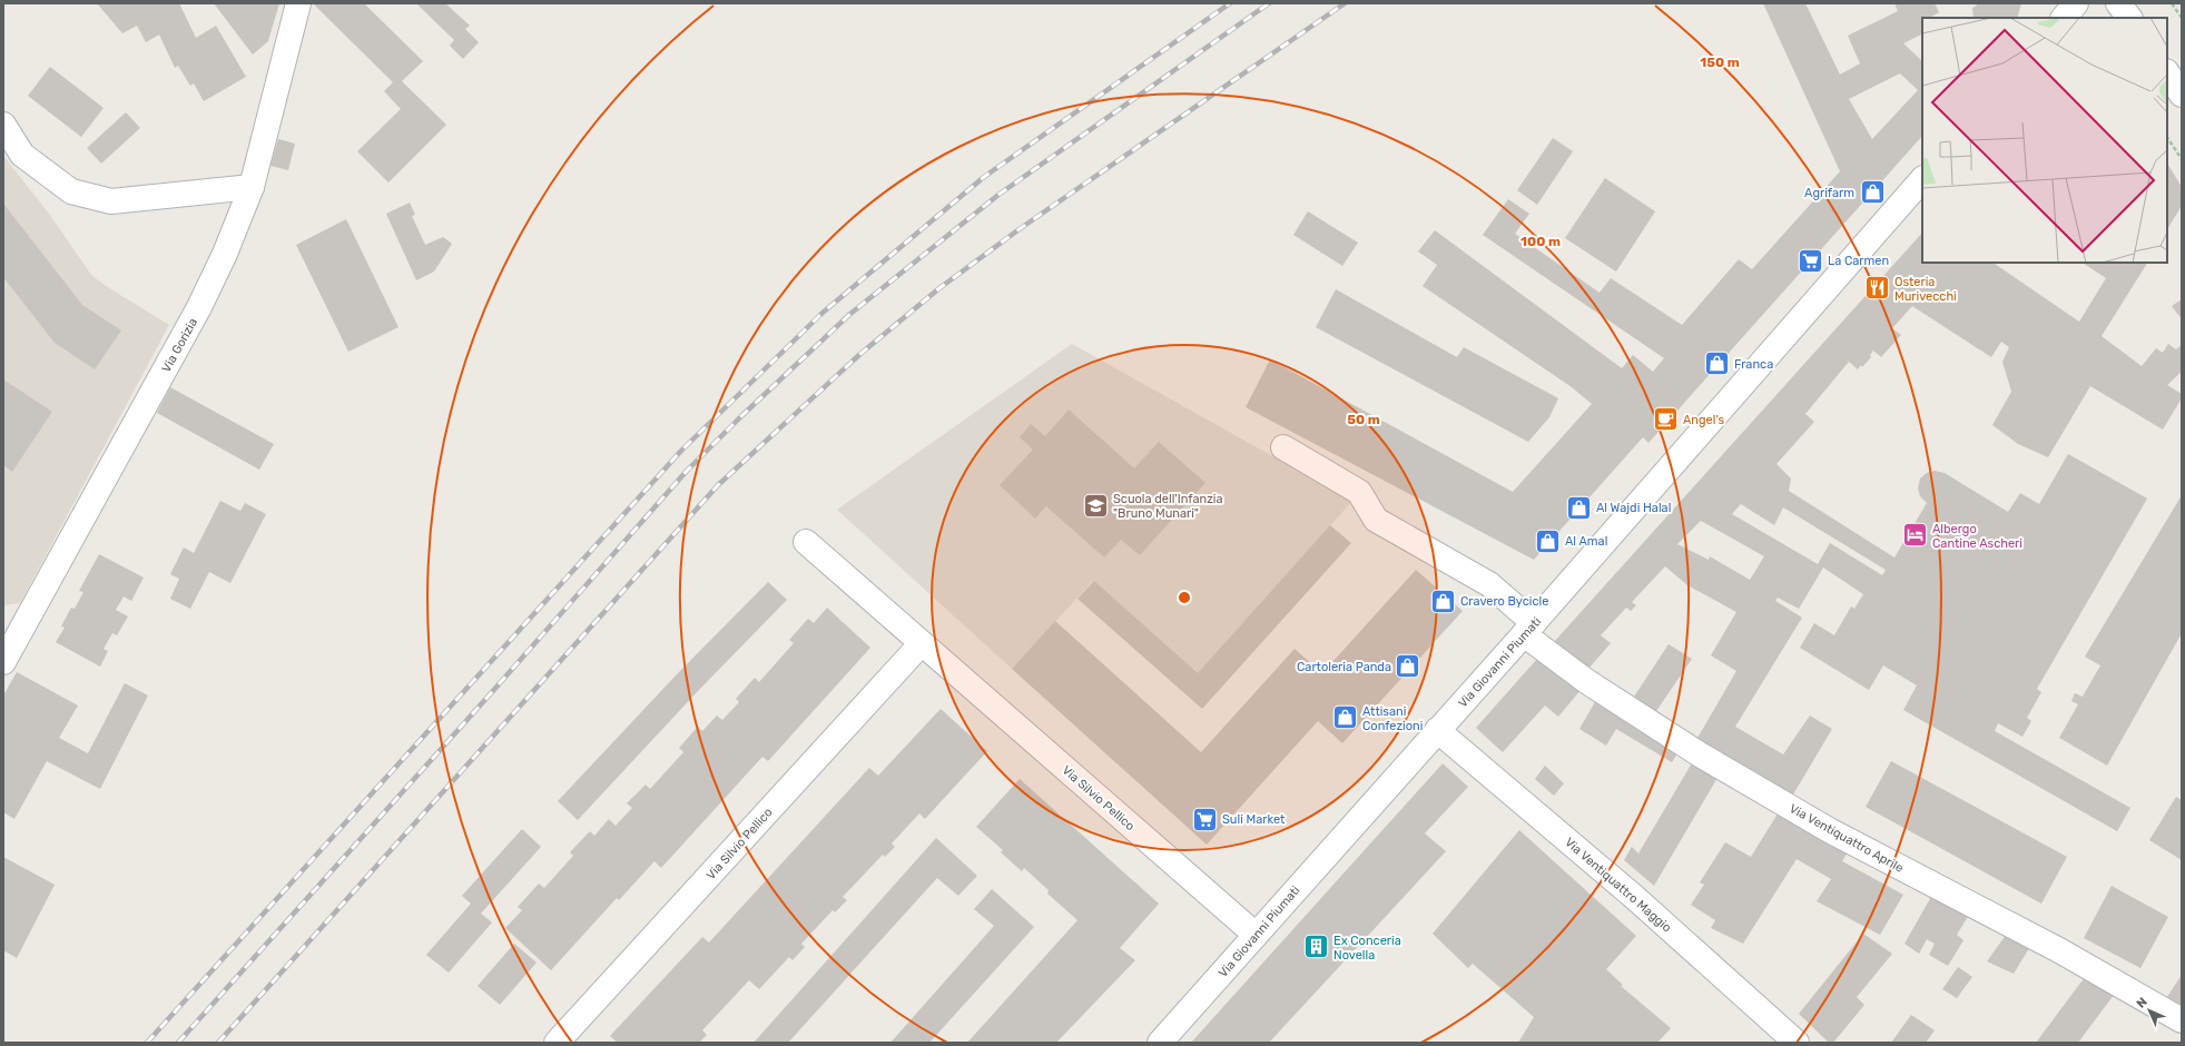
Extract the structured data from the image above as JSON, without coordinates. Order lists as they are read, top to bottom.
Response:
{
  "streets": {
    "street": [
      "Via Gorizia",
      "Via Giovanni Piumati",
      "Via Silvio Pellico",
      "Via Ventiquattro Aprile",
      "Via Ventiquattro Maggio"
    ]
  },
  "crossings": [
    ["Via Giovanni Piumati", "Via Silvio Pellico"],
    ["Via Giovanni Piumati", "Via Ventiquattro Aprile"],
    ["Via Giovanni Piumati", "Via Ventiquattro Maggio"]
  ],
  "places": {
    "shop": [
      "Agrifarm",
      "Franca",
      "Al Wajdi Halal",
      "Al Amal",
      "Cravero Bycicle",
      "Cartoleria Panda",
      "Attisani Confezioni"
    ],
    "supermarket": ["La Carmen", "Suli Market"],
    "restaurant": ["Osteria Murivecchi"],
    "cafe": ["Angel's"],
    "school or university": ["Scuola dell'Infanzia \"Bruno Munari\""],
    "hotel": ["Albergo Cantine Ascheri"],
    "building": ["Ex Conceria Novella"]
  },
  "north": "top left",
  "rings": ["150 m", "100 m", "50 m"]
}
